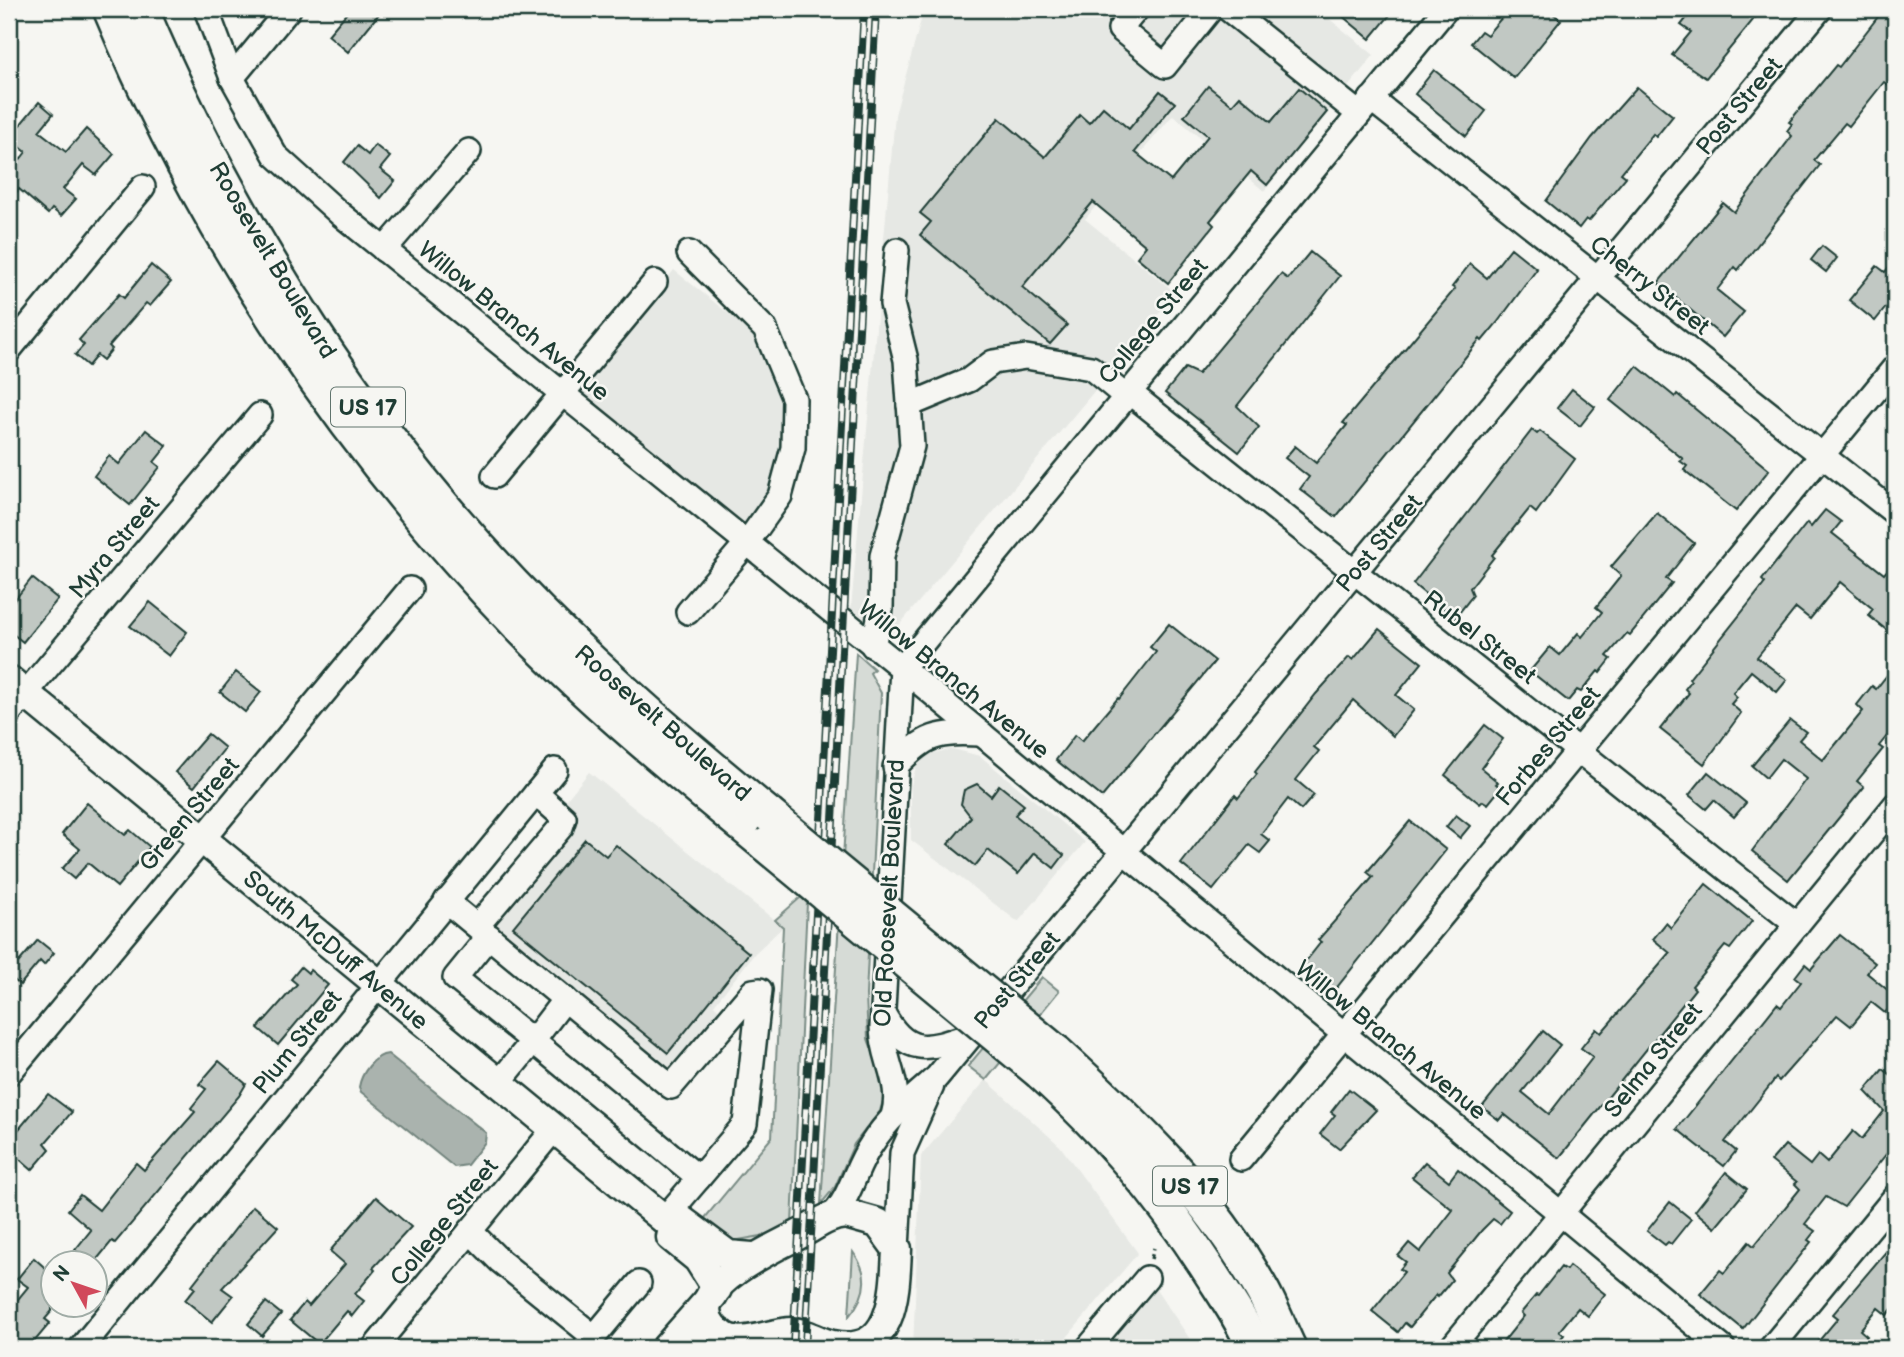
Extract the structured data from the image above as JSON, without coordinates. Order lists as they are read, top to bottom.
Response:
{
  "streets": {
    "highway": ["Roosevelt Boulevard", "US 17"],
    "main road": ["South McDuff Avenue"],
    "street": [
      "Post Street",
      "Cherry Street",
      "Willow Branch Avenue",
      "College Street",
      "Myra Street",
      "Rubel Street",
      "Forbes Street",
      "Green Street",
      "Old Roosevelt Boulevard",
      "Plum Street",
      "Selma Street"
    ]
  },
  "crossings": [
    ["Post Street", "Cherry Street"],
    ["Post Street", "Willow Branch Avenue"],
    ["Post Street", "Rubel Street"],
    ["Post Street", "Old Roosevelt Boulevard"],
    ["Cherry Street", "College Street"],
    ["Cherry Street", "Forbes Street"],
    ["Willow Branch Avenue", "College Street"],
    ["Willow Branch Avenue", "Forbes Street"],
    ["Willow Branch Avenue", "Old Roosevelt Boulevard"],
    ["Willow Branch Avenue", "Selma Street"],
    ["College Street", "Rubel Street"],
    ["College Street", "Old Roosevelt Boulevard"],
    ["College Street", "South McDuff Avenue"],
    ["Myra Street", "South McDuff Avenue"],
    ["Rubel Street", "Forbes Street"],
    ["Rubel Street", "Selma Street"],
    ["Green Street", "South McDuff Avenue"],
    ["South McDuff Avenue", "Plum Street"]
  ],
  "north": "top left"
}
